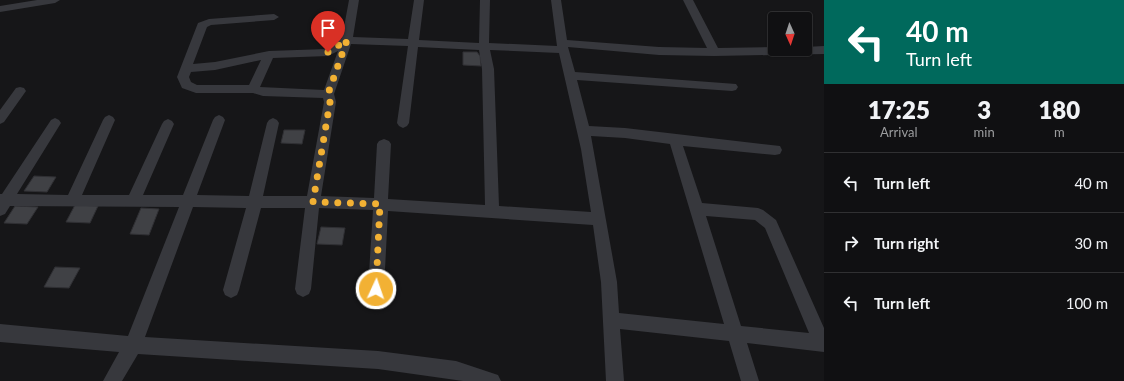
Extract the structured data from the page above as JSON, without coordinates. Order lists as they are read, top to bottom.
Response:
{
  "north": "bottom",
  "page": {
    "turn": ["40 m", "Turn left"],
    "eta": [
      "17:25",
      "Arrival",
      "3",
      "min",
      "180",
      "m"
    ],
    "list": [
      {
        "name": "Turn left",
        "value": "40 m"
      },
      {
        "name": "Turn right",
        "value": "30 m"
      },
      {
        "name": "Turn left",
        "value": "100 m"
      }
    ]
  }
}
